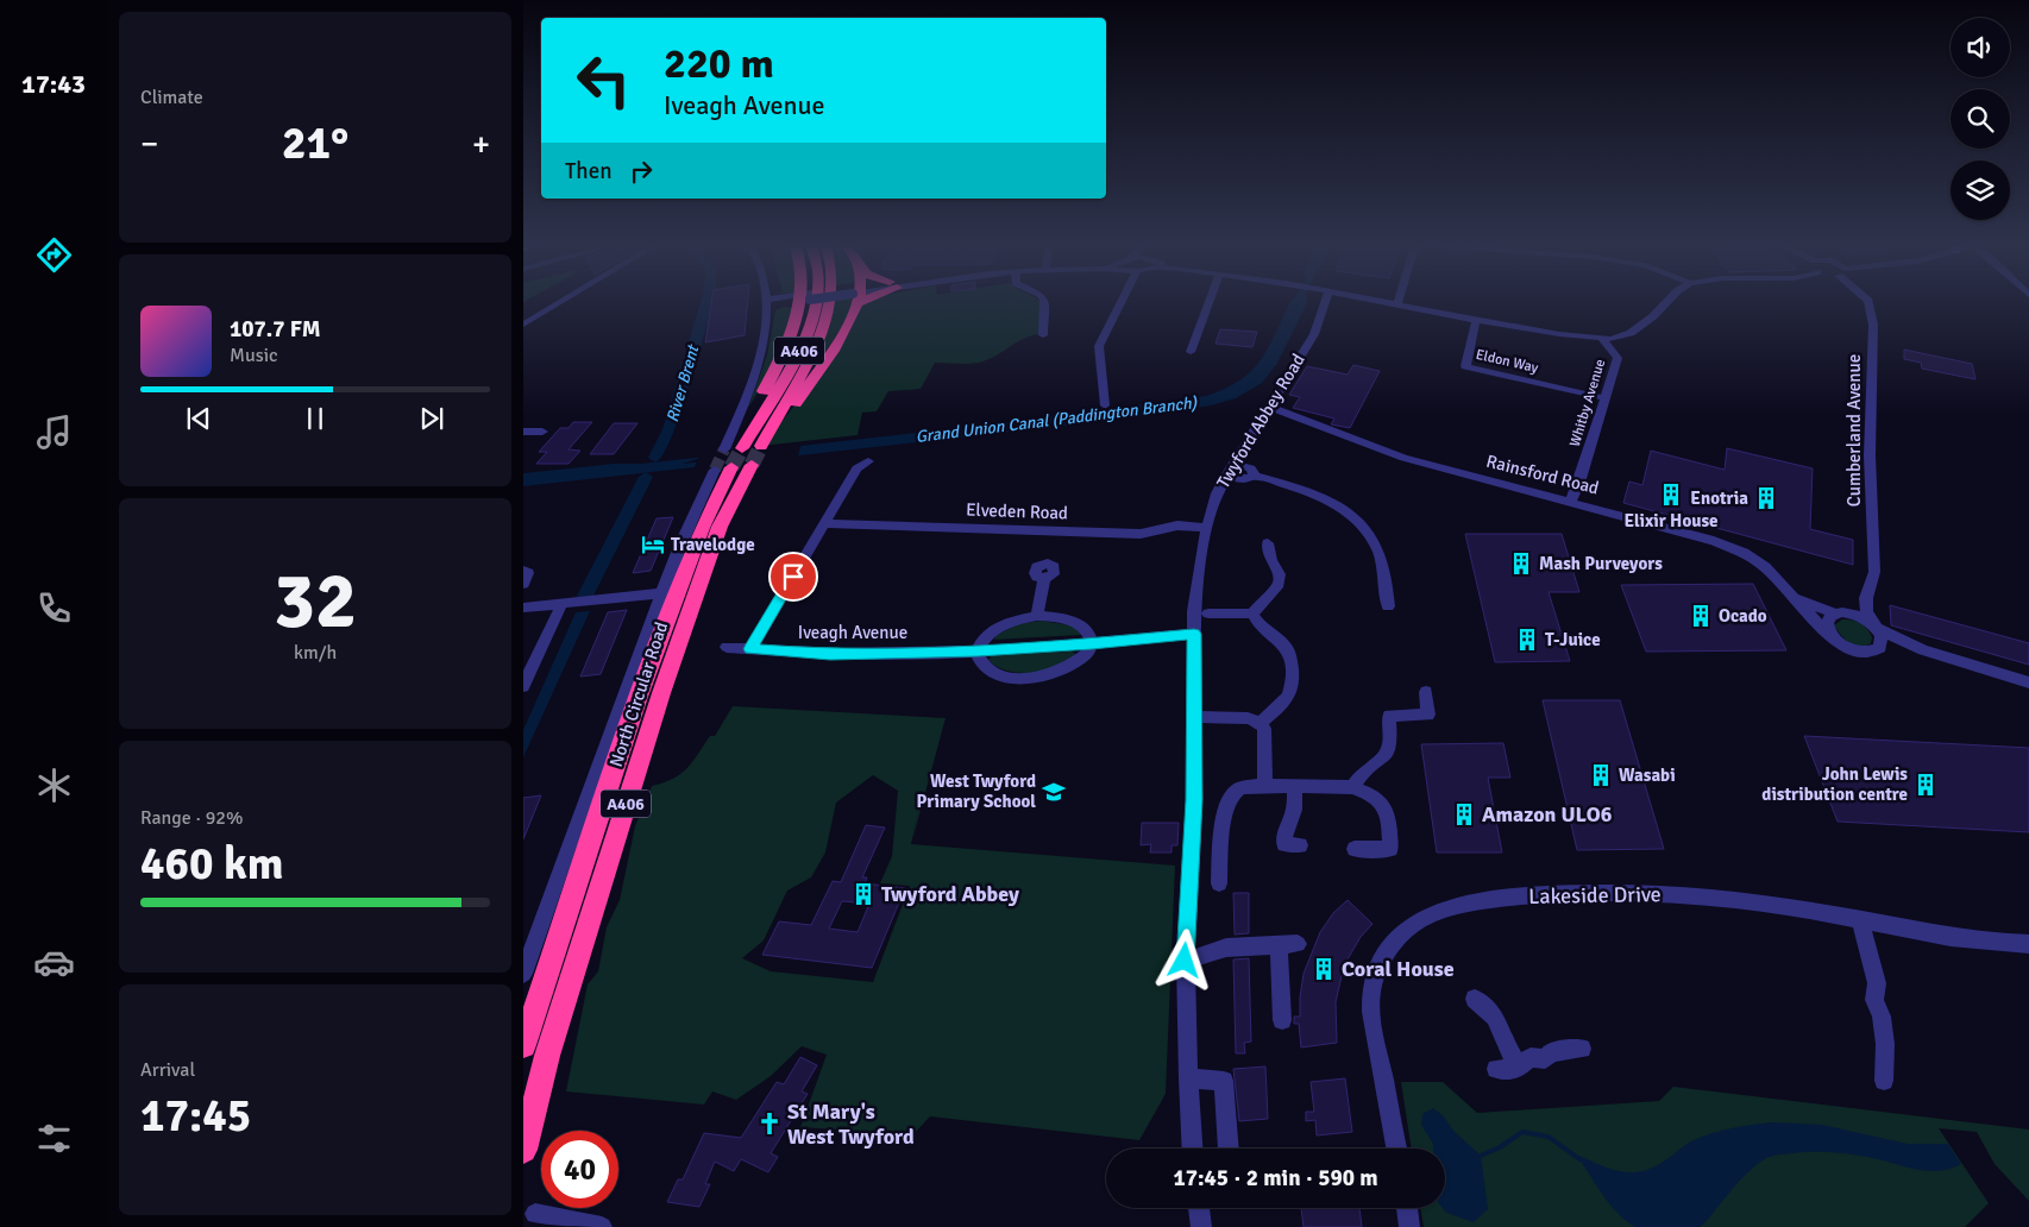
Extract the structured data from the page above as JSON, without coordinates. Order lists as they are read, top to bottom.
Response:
{
  "streets": {
    "highway": ["A406", "North Circular Road"],
    "street": [
      "Eldon Way",
      "Whitby Avenue",
      "Twyford Abbey Road",
      "Cumberland Avenue",
      "Rainsford Road",
      "Elveden Road",
      "Iveagh Avenue",
      "Lakeside Drive"
    ]
  },
  "crossings": [
    ["Eldon Way", "Whitby Avenue"],
    ["Whitby Avenue", "Rainsford Road"],
    ["Twyford Abbey Road", "Rainsford Road"],
    ["Twyford Abbey Road", "Elveden Road"],
    ["Twyford Abbey Road", "Iveagh Avenue"],
    ["Cumberland Avenue", "Rainsford Road"]
  ],
  "water": ["River Brent", "Grand Union Canal (Paddington Branch)"],
  "places": {
    "building": [
      "Elixir House",
      "Enotria",
      "Mash Purveyors",
      "Ocado",
      "T-Juice",
      "Wasabi",
      "John Lewis distribution centre",
      "Amazon ULO6",
      "Twyford Abbey",
      "Coral House"
    ],
    "hotel": ["Travelodge"],
    "school or university": ["West Twyford Primary School"],
    "church": ["St Mary's West Twyford"]
  },
  "page": {
    "tabs": "17:43",
    "tile": [
      "Climate",
      ["32", "km/h"],
      ["Range · 92%", "460 km"],
      ["Arrival", "17:45"]
    ],
    "turn": ["220 m", "Iveagh Avenue"],
    "heat": ["−", "21°", "+"],
    "then": "Then",
    "song": ["107.7 FM", "Music"],
    "limit": "40",
    "trip": "17:45 · 2 min · 590 m"
  }
}
